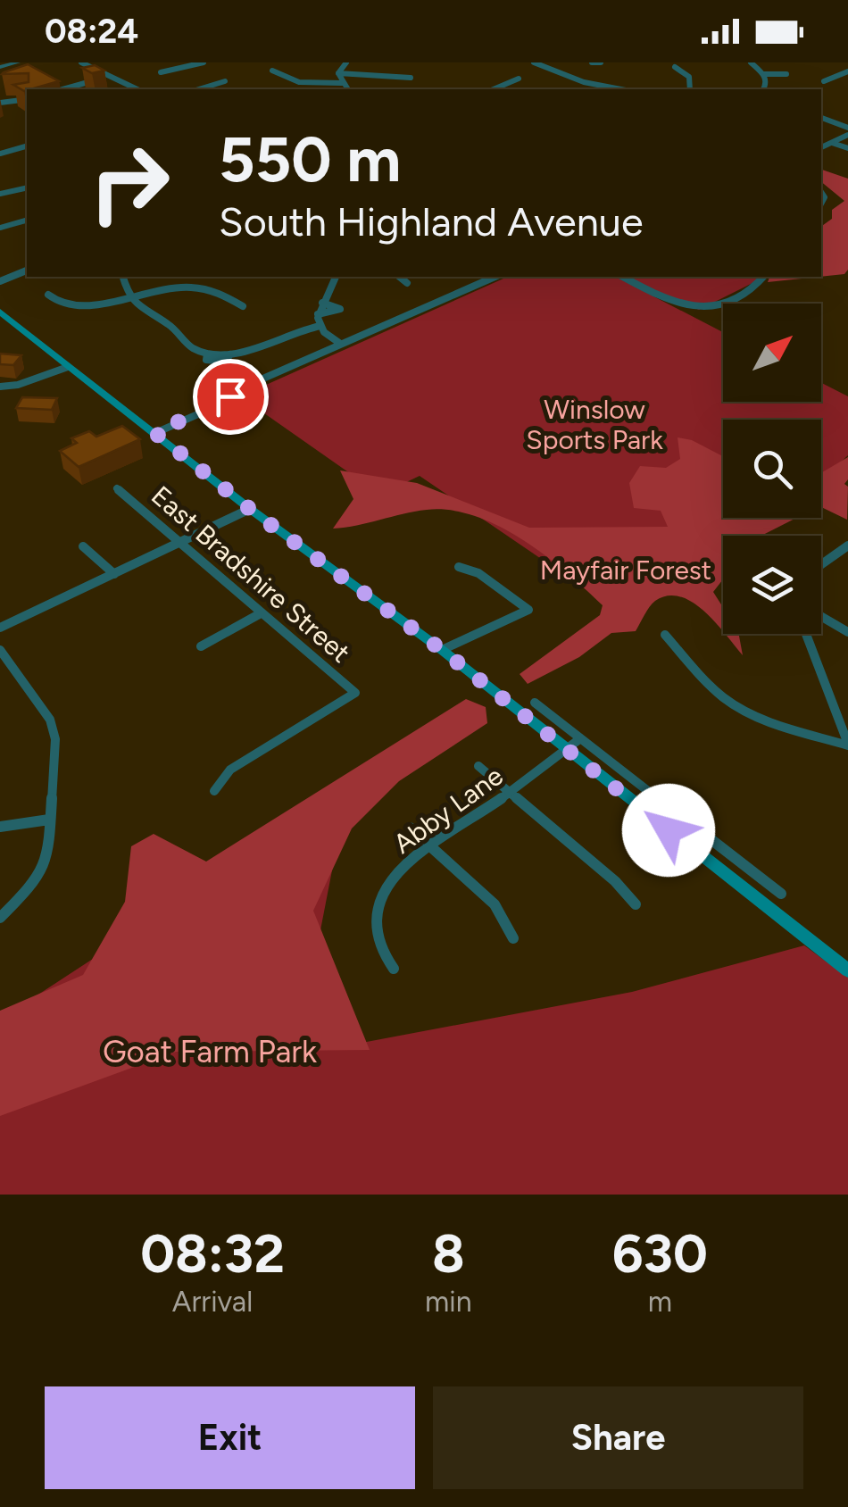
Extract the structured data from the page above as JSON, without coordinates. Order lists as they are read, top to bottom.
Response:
{
  "streets": {
    "street": ["East Bradshire Street", "Abby Lane"]
  },
  "parks": ["Winslow Sports Park", "Mayfair Forest", "Goat Farm Park"],
  "north": "top right",
  "page": {
    "status": "08:24",
    "turn": ["550 m", "South Highland Avenue"],
    "eta": [
      "08:32",
      "Arrival",
      "8",
      "min",
      "630",
      "m"
    ],
    "buttons": ["Exit", "Share"]
  }
}
